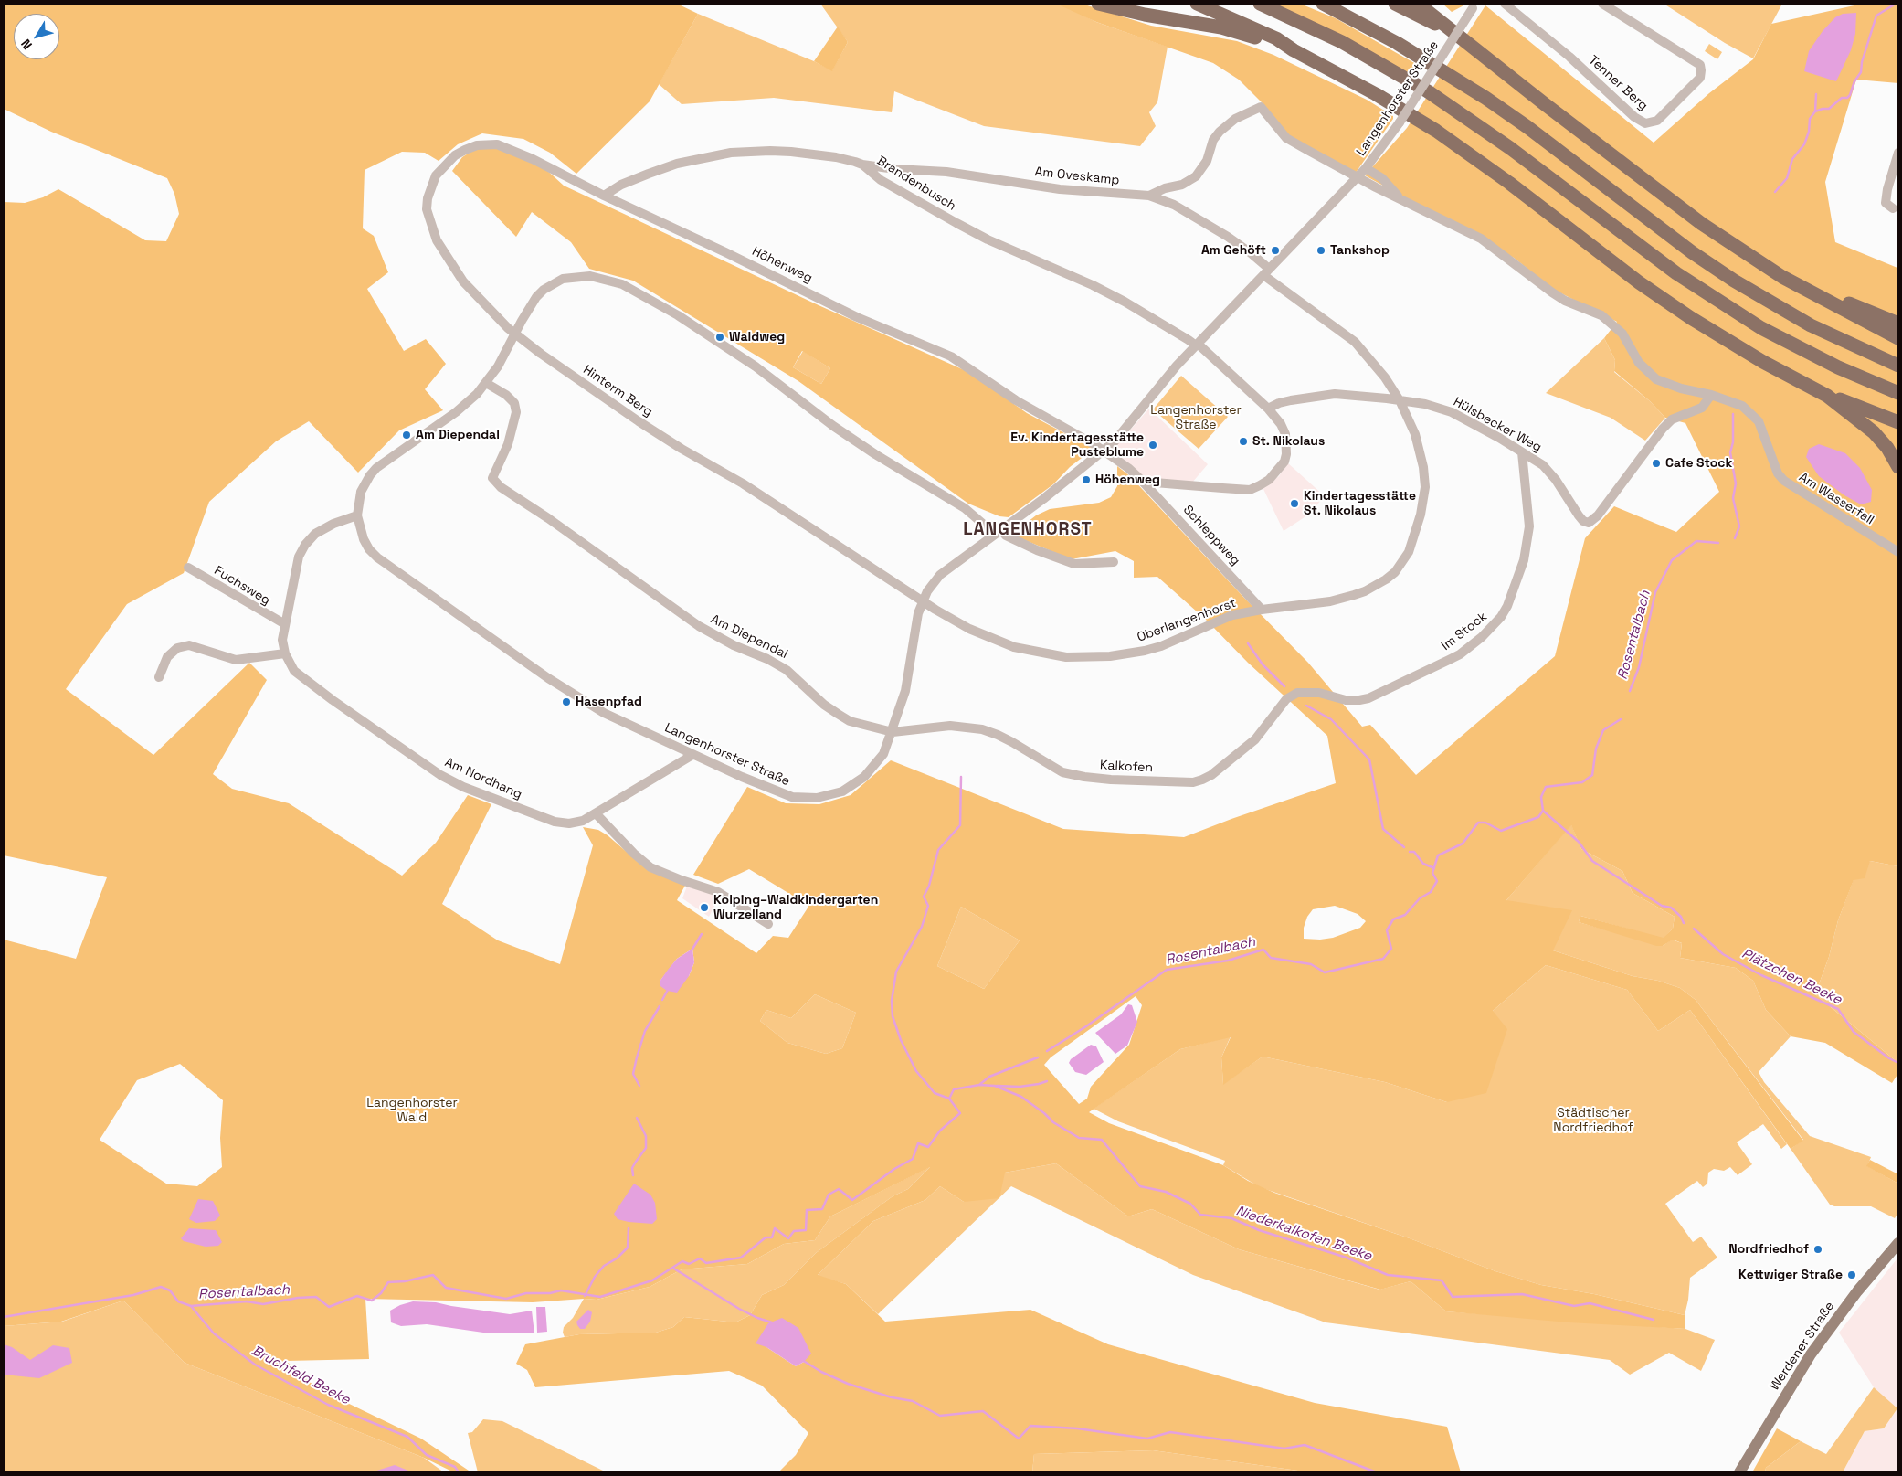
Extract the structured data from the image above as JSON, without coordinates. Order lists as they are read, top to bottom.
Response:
{
  "streets": {
    "main road": ["Werdener Straße"],
    "street": [
      "Tenner Berg",
      "Langenhorster Straße",
      "Am Oveskamp",
      "Brandenbusch",
      "Höhenweg",
      "Hinterm Berg",
      "Hülsbecker Weg",
      "Am Wasserfall",
      "Schleppweg",
      "Fuchsweg",
      "Oberlangenhorst",
      "Im Stock",
      "Am Diependal",
      "Kalkofen",
      "Am Nordhang"
    ]
  },
  "crossings": [
    ["Langenhorster Straße", "Am Oveskamp"],
    ["Langenhorster Straße", "Brandenbusch"],
    ["Langenhorster Straße", "Höhenweg"],
    ["Langenhorster Straße", "Hinterm Berg"],
    ["Langenhorster Straße", "Am Wasserfall"],
    ["Langenhorster Straße", "Oberlangenhorst"],
    ["Langenhorster Straße", "Am Diependal"],
    ["Langenhorster Straße", "Kalkofen"],
    ["Langenhorster Straße", "Am Nordhang"],
    ["Am Oveskamp", "Brandenbusch"],
    ["Am Oveskamp", "Am Wasserfall"],
    ["Brandenbusch", "Höhenweg"],
    ["Brandenbusch", "Hülsbecker Weg"],
    ["Brandenbusch", "Schleppweg"],
    ["Höhenweg", "Hinterm Berg"],
    ["Höhenweg", "Schleppweg"],
    ["Hinterm Berg", "Oberlangenhorst"],
    ["Hülsbecker Weg", "Am Wasserfall"],
    ["Hülsbecker Weg", "Oberlangenhorst"],
    ["Hülsbecker Weg", "Im Stock"],
    ["Schleppweg", "Oberlangenhorst"],
    ["Fuchsweg", "Am Nordhang"],
    ["Im Stock", "Kalkofen"],
    ["Am Diependal", "Kalkofen"]
  ],
  "districts": ["LANGENHORST"],
  "water": [
    "Rosentalbach",
    "Plätzchen Beeke",
    "Niederkalkofen Beeke",
    "Bruchfeld Beeke"
  ],
  "parks": ["Langenhorster Straße", "Langenhorster Wald", "Städtischer Nordfriedhof"],
  "places": [
    "Am Gehöft",
    "Tankshop",
    "Waldweg",
    "Am Diependal",
    "St. Nikolaus",
    "Ev. Kindertagesstätte Pusteblume",
    "Cafe Stock",
    "Höhenweg",
    "Kindertagesstätte St. Nikolaus",
    "Hasenpfad",
    "Kolping–Waldkindergarten Wurzelland",
    "Nordfriedhof",
    "Kettwiger Straße"
  ],
  "north": "bottom left"
}
